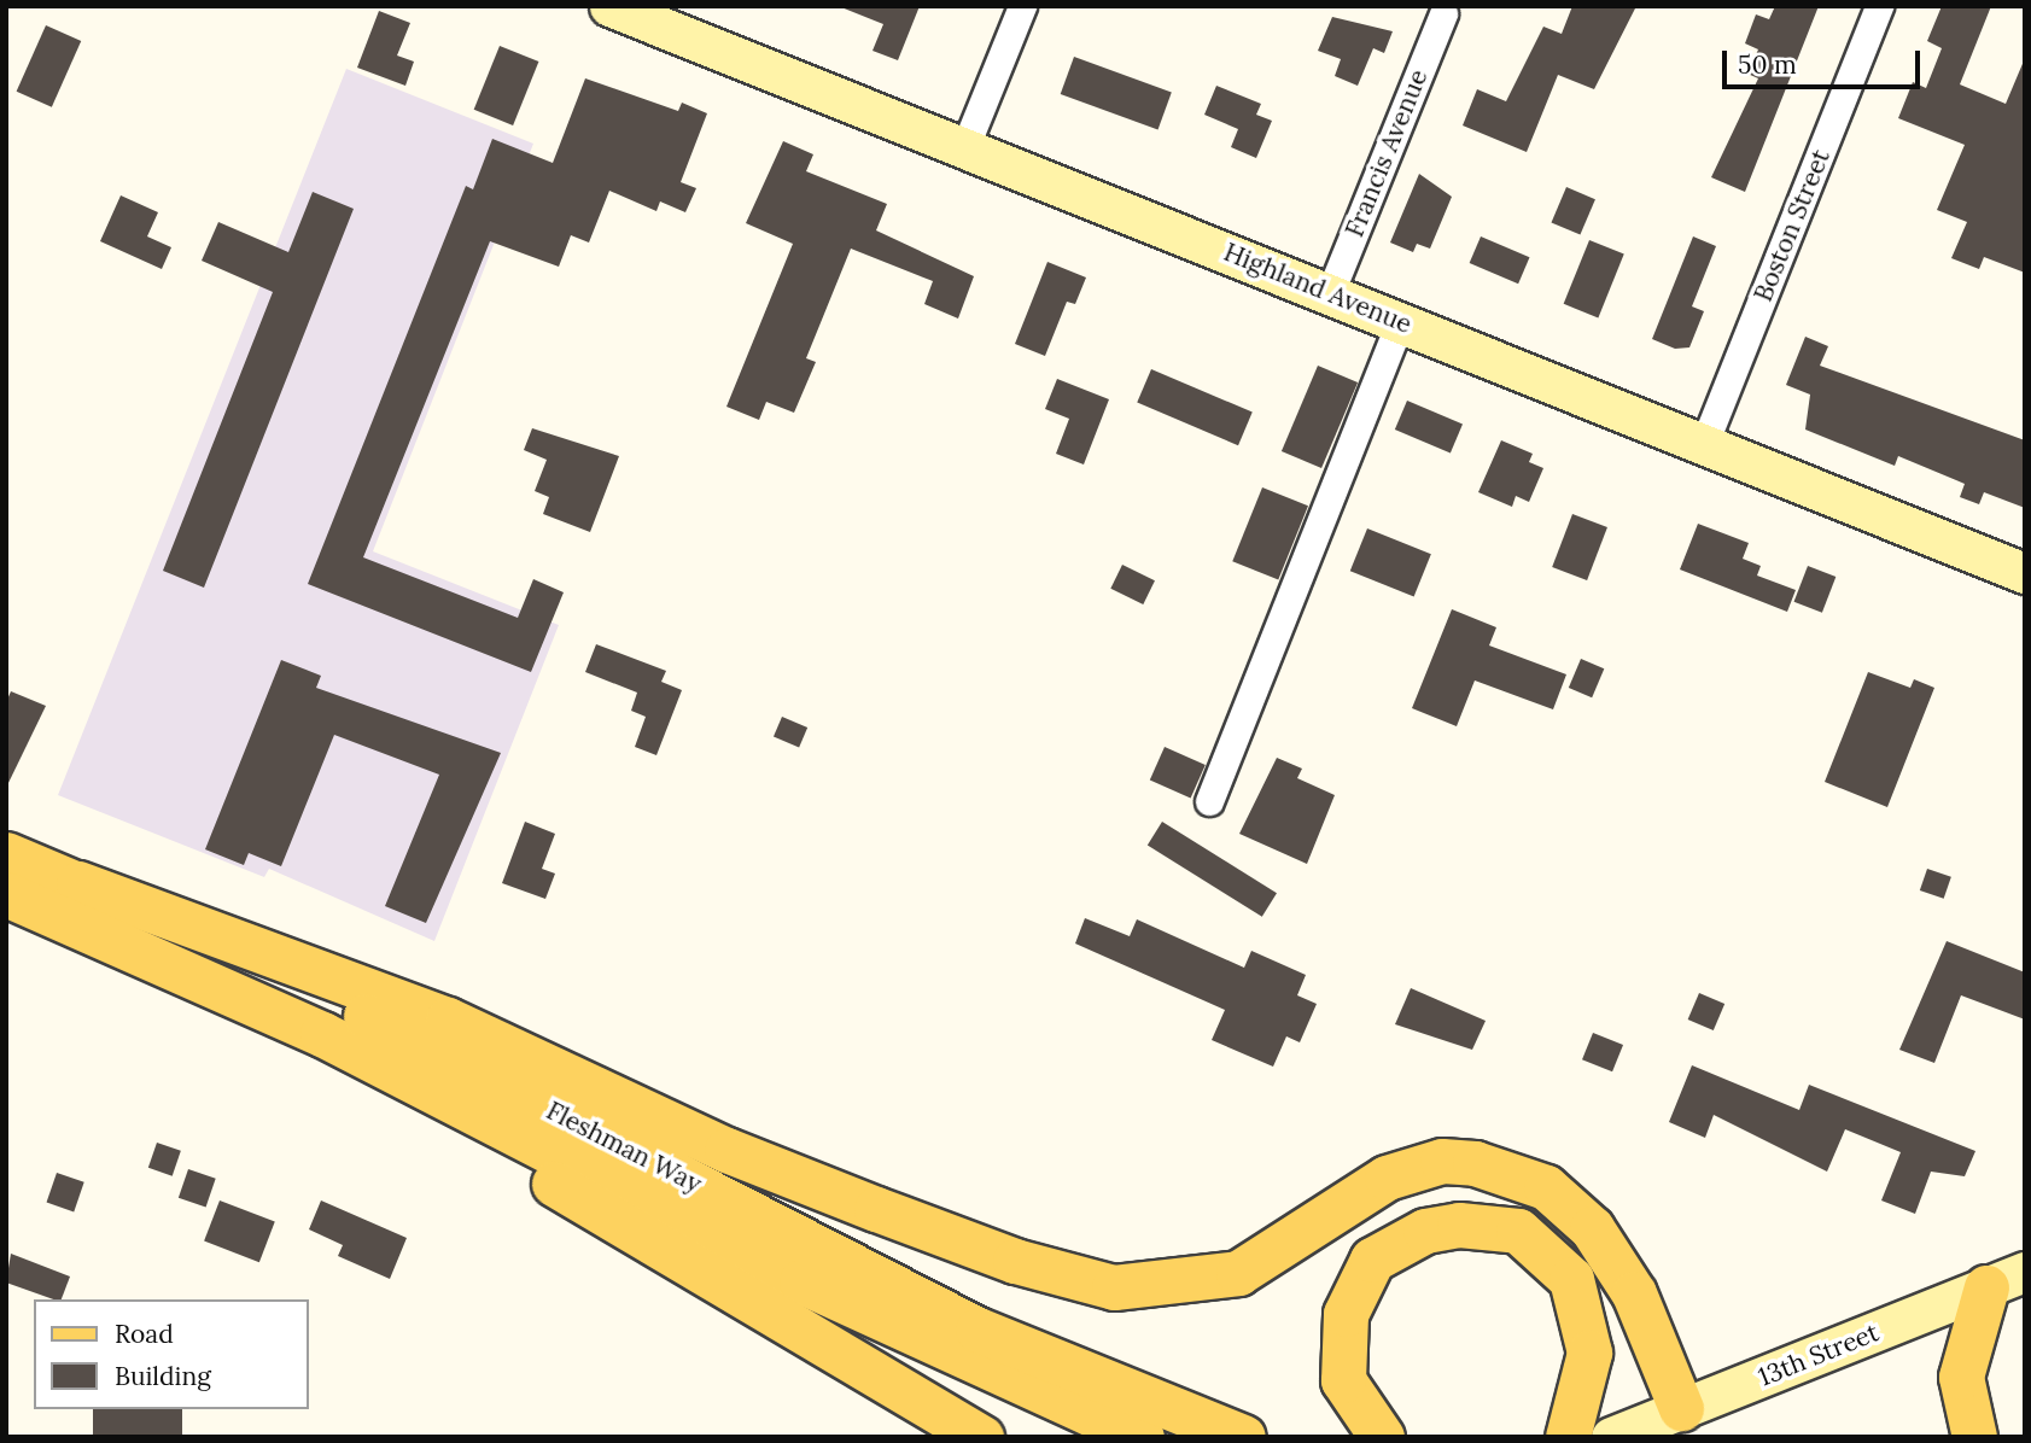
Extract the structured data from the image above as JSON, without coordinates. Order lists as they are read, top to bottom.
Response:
{
  "streets": {
    "main road": ["Highland Avenue", "Fleshman Way", "13th Street"],
    "street": ["Francis Avenue", "Boston Street"]
  },
  "crossings": [
    ["Francis Avenue", "Highland Avenue"],
    ["Boston Street", "Highland Avenue"]
  ],
  "legend": ["Road", "Building"],
  "scale_bar": "50 m"
}
